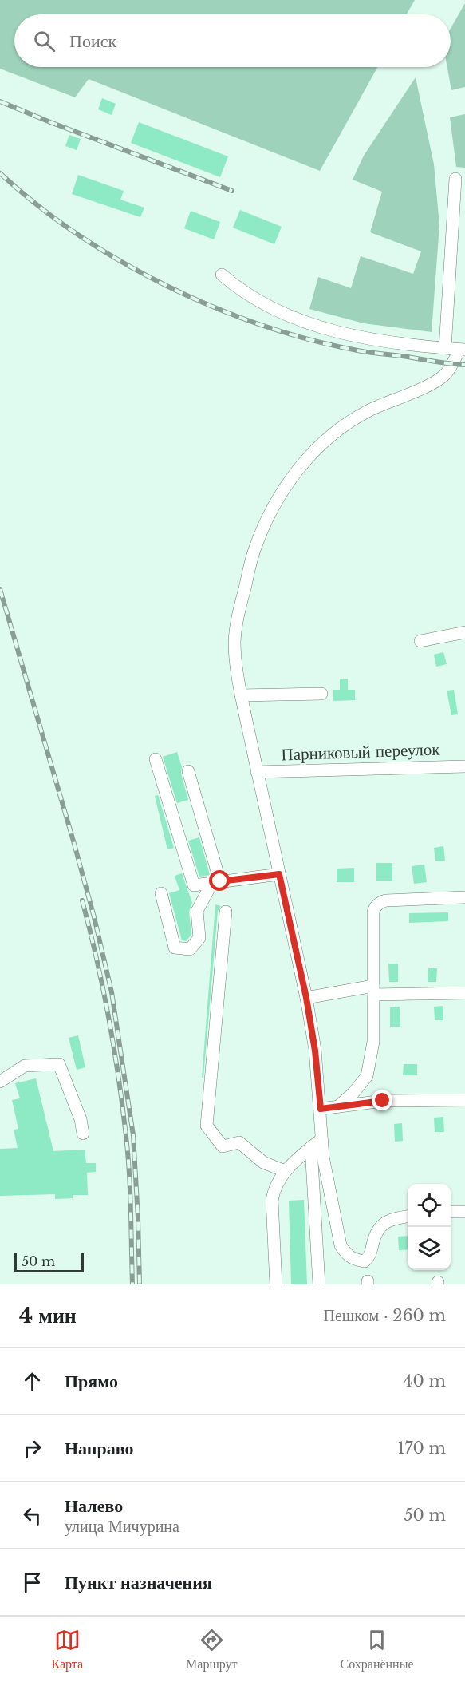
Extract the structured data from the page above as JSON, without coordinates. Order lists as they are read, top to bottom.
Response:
{
  "streets": {
    "street": ["Парниковый переулок"]
  },
  "scale_bar": "50 m",
  "page": {
    "search": "Поиск",
    "scale": "50 m",
    "heading": ["4 мин", "Пешком · 260 m"],
    "list": [
      ["Прямо", "40 m"],
      ["Направо", "170 m"],
      ["Налево", "улица Мичурина", "50 m"],
      "Пункт назначения"
    ],
    "nav": ["Карта", "Маршрут", "Сохранённые"]
  }
}
